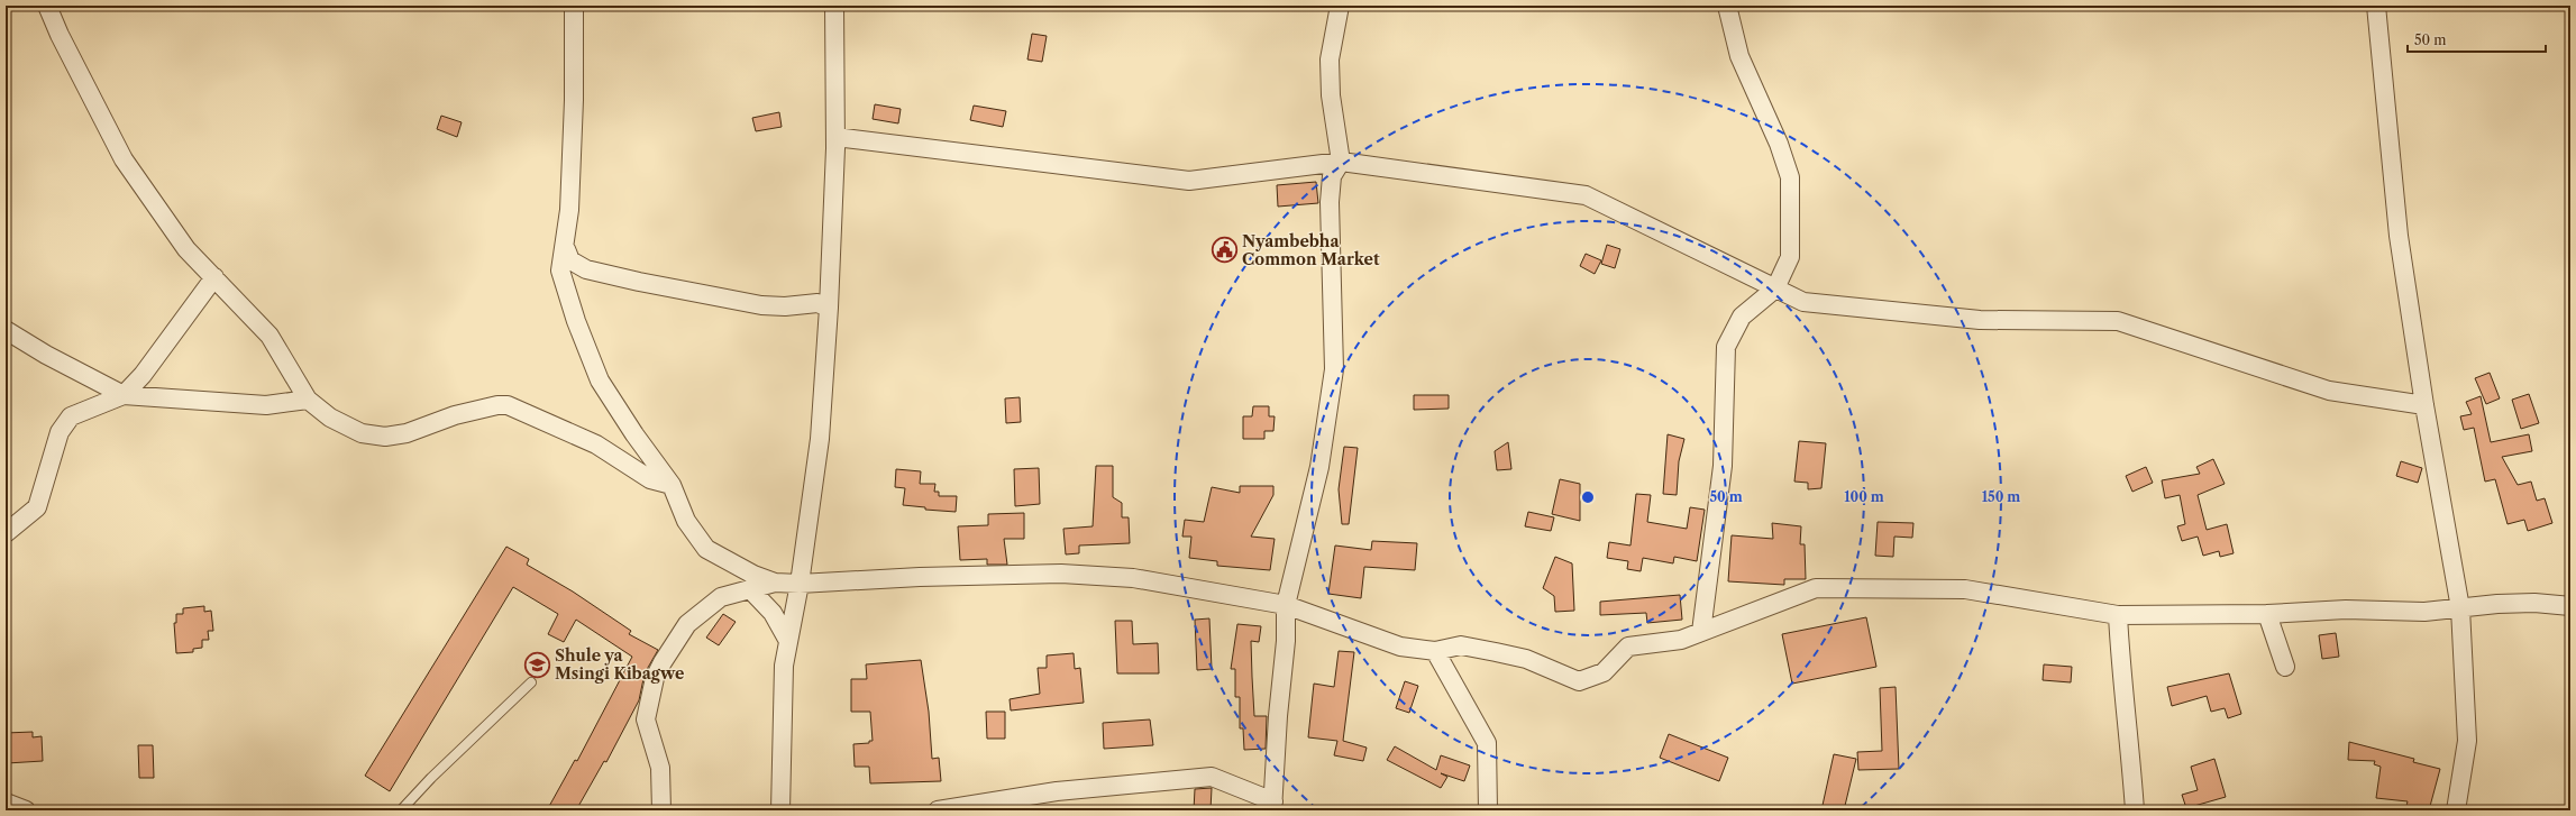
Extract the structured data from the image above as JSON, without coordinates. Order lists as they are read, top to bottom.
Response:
{
  "places": {
    "public building": ["Nyambebha Common Market"],
    "school or university": ["Shule ya Msingi Kibagwe"]
  },
  "scale_bar": "50 m",
  "rings": ["50 m", "100 m", "150 m"]
}
